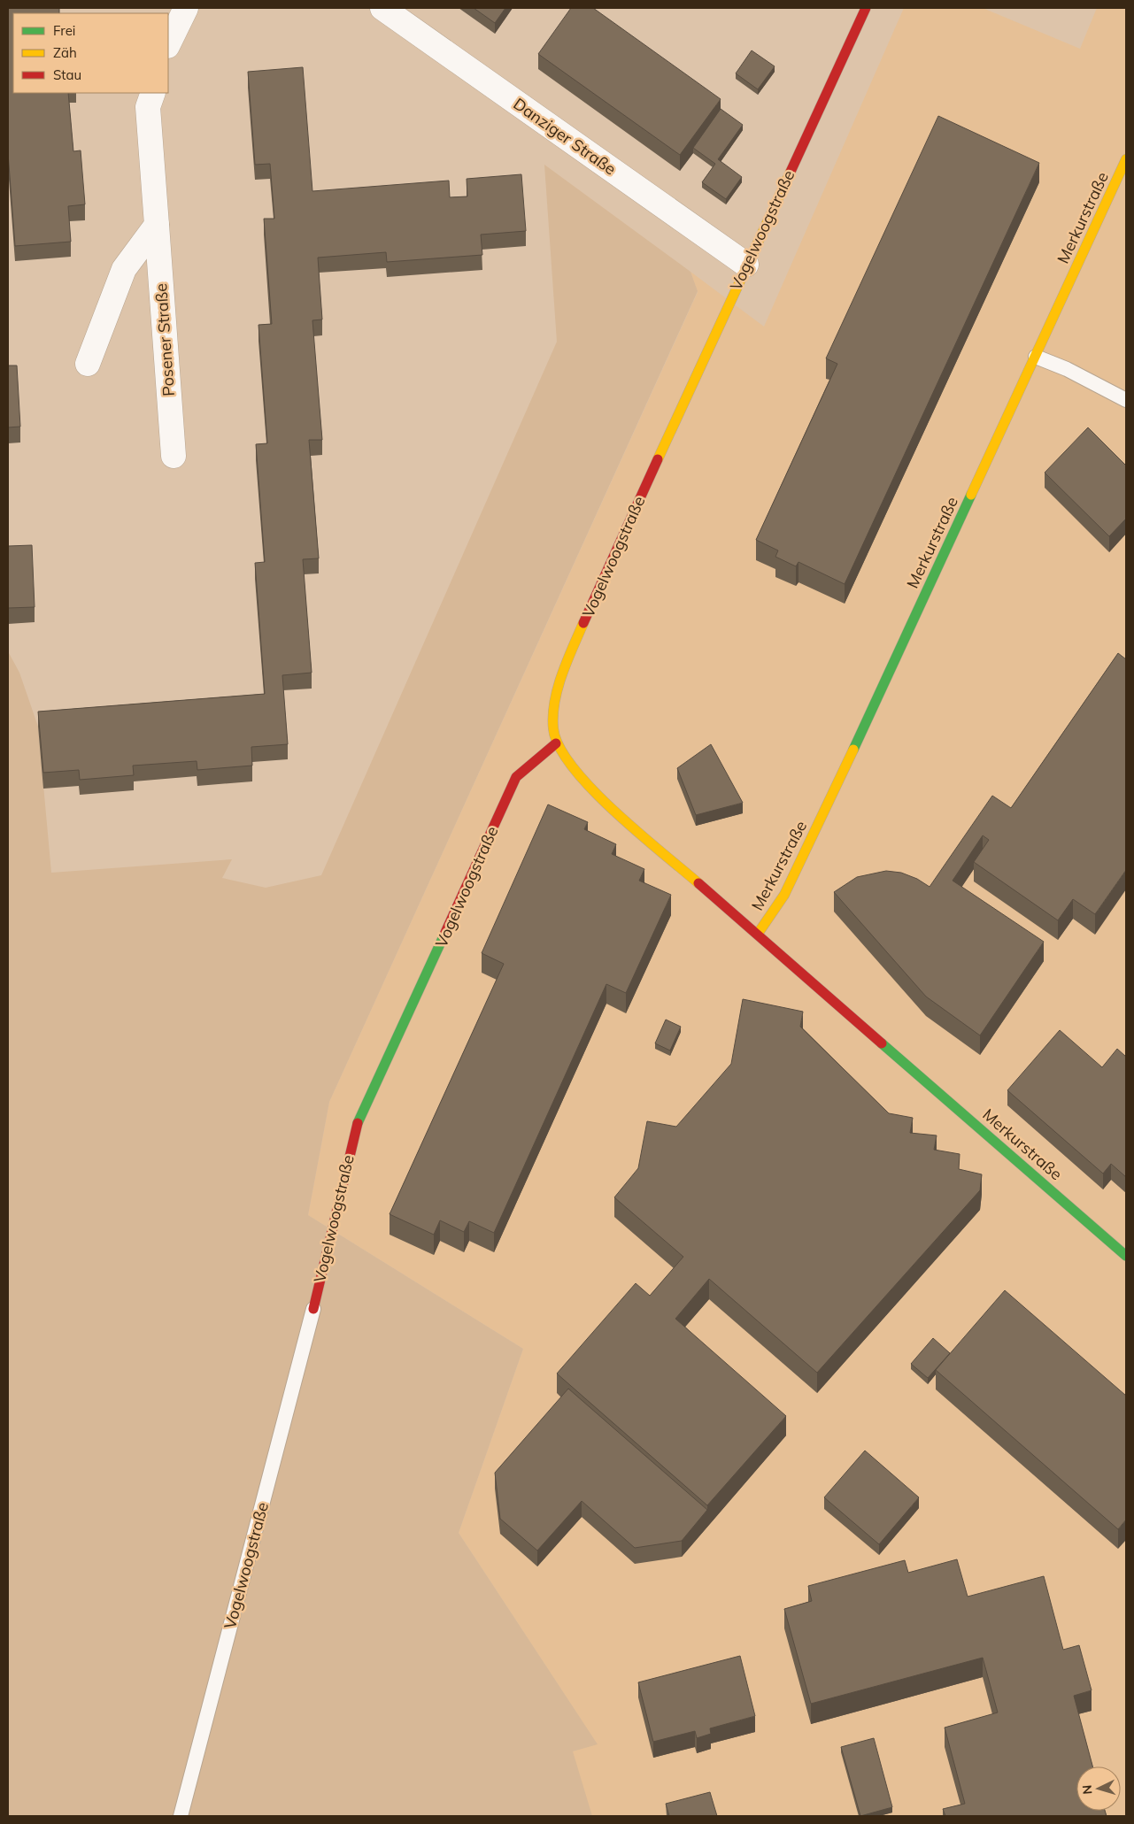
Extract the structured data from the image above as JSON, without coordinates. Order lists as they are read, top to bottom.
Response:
{
  "streets": {
    "street": [
      "Danziger Straße",
      "Merkurstraße",
      "Vogelwoogstraße",
      "Posener Straße"
    ]
  },
  "crossings": [
    ["Danziger Straße", "Vogelwoogstraße"],
    ["Merkurstraße", "Vogelwoogstraße"]
  ],
  "legend": ["Frei", "Zäh", "Stau"],
  "north": "left"
}
